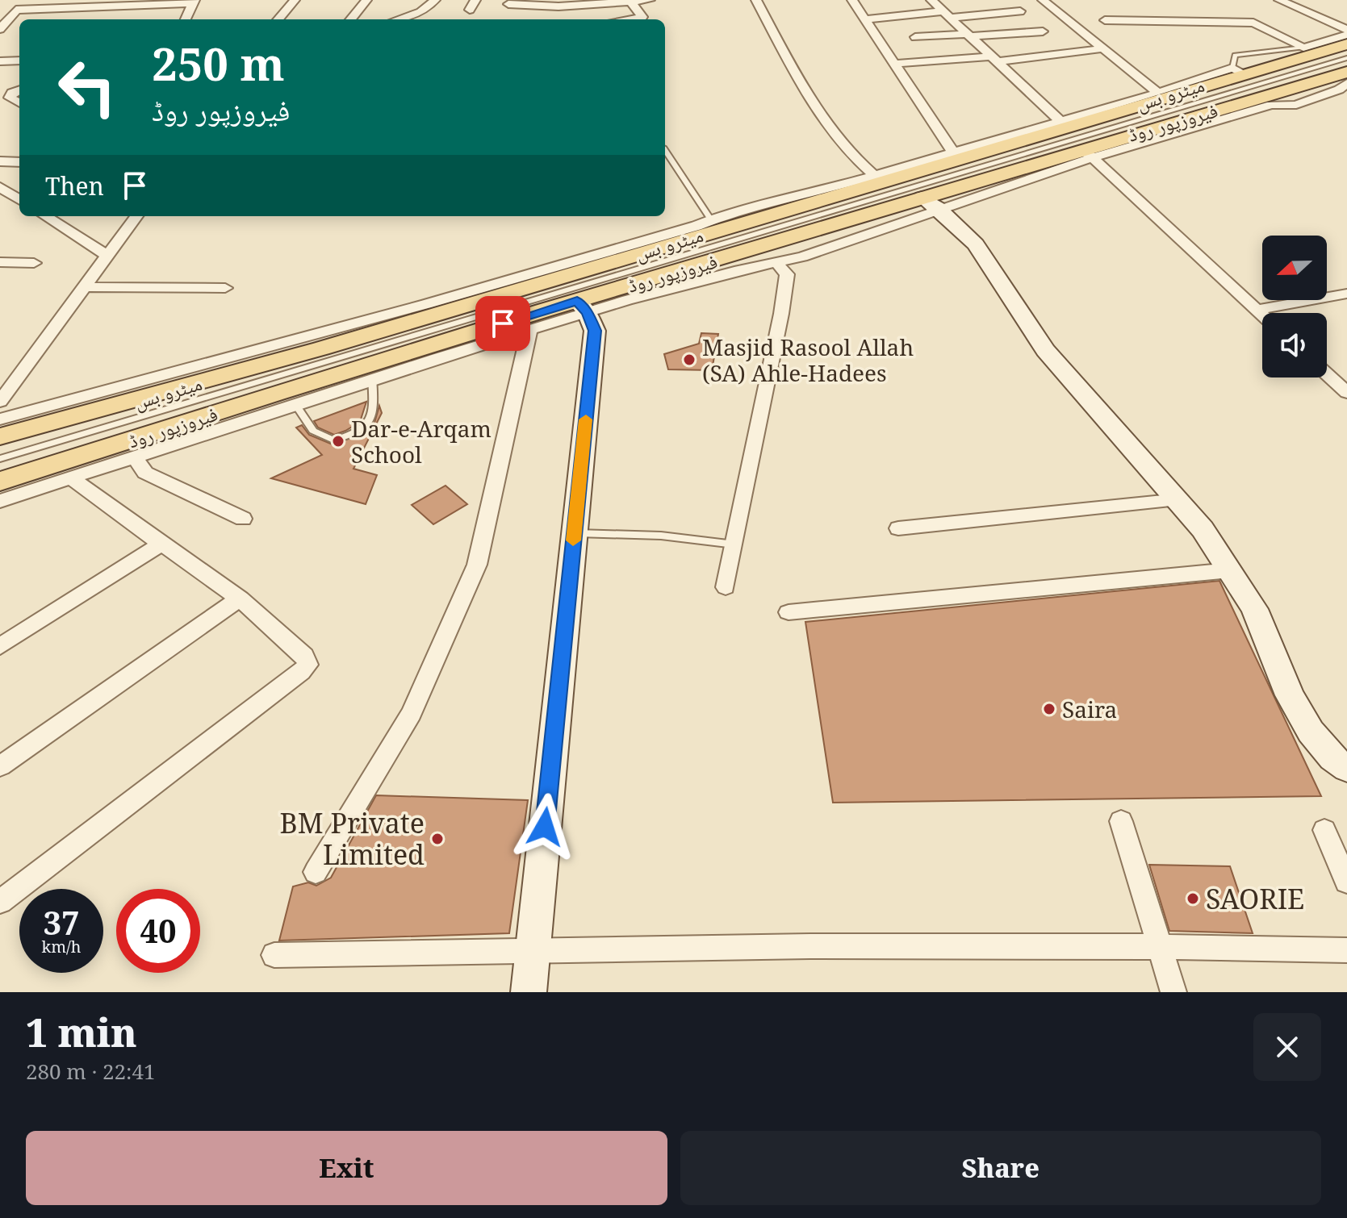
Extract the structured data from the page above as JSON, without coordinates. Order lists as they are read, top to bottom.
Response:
{
  "streets": {
    "main road": ["فیروزپور روڈ"],
    "lane": ["میٹرو بس"]
  },
  "places": [
    "Masjid Rasool Allah (SA) Ahle-Hadees",
    "Dar-e-Arqam School",
    "Saira",
    "BM Private Limited",
    "SAORIE"
  ],
  "north": "left",
  "page": {
    "turn": ["250 m", "فیروزپور روڈ"],
    "then": "Then",
    "speed": "37 km/h",
    "limit": "40",
    "heading": ["1 min", "280 m · 22:41"],
    "buttons": ["Exit", "Share"]
  }
}
